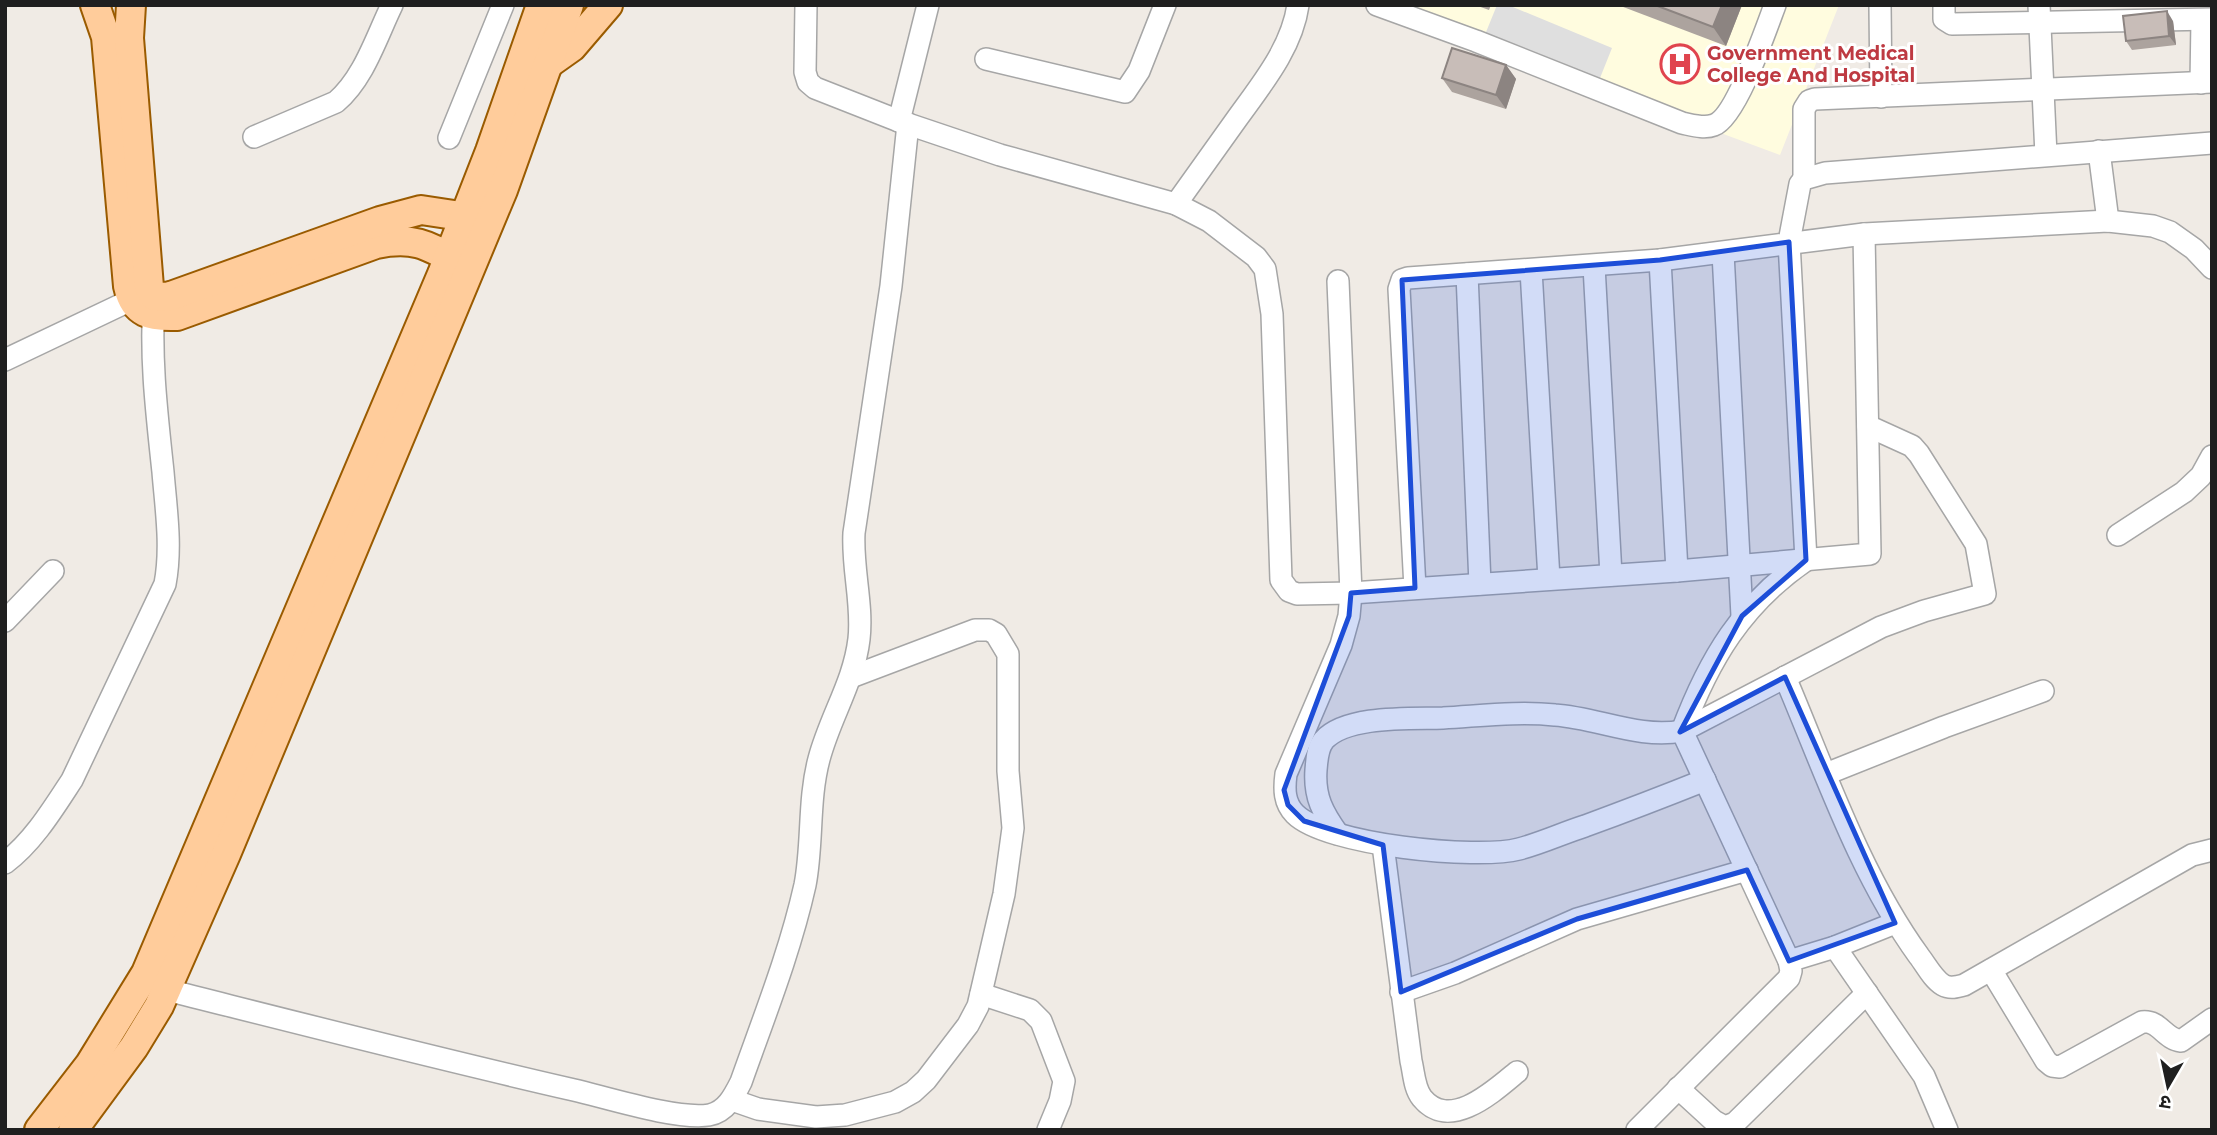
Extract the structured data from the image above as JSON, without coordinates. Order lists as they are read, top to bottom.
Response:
{
  "places": {
    "hospital": ["Government Medical College And Hospital"]
  },
  "north": "bottom"
}
